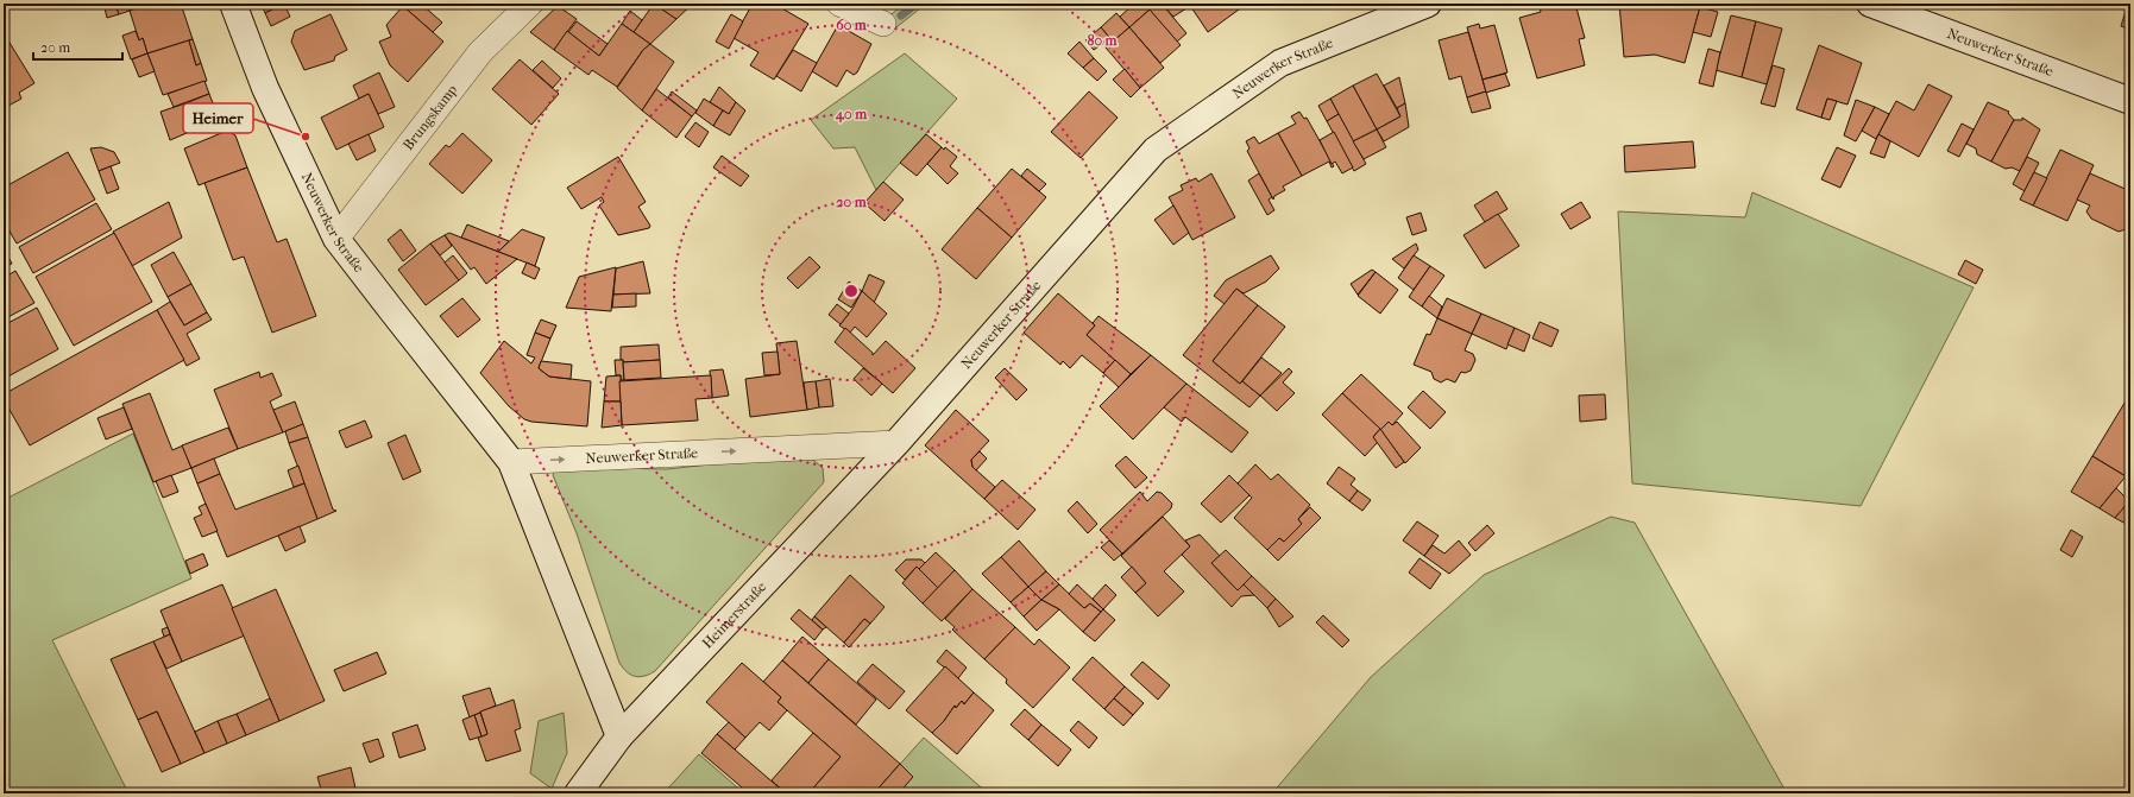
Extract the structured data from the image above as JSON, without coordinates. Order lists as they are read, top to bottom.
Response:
{
  "streets": {
    "street": ["Neuwerker Straße", "Brungskamp", "Heimerstraße"]
  },
  "crossings": [
    ["Neuwerker Straße", "Brungskamp"],
    ["Neuwerker Straße", "Heimerstraße"]
  ],
  "places": ["Heimer"],
  "scale_bar": "20 m",
  "rings": [
    "60 m",
    "80 m",
    "40 m",
    "20 m"
  ]
}
